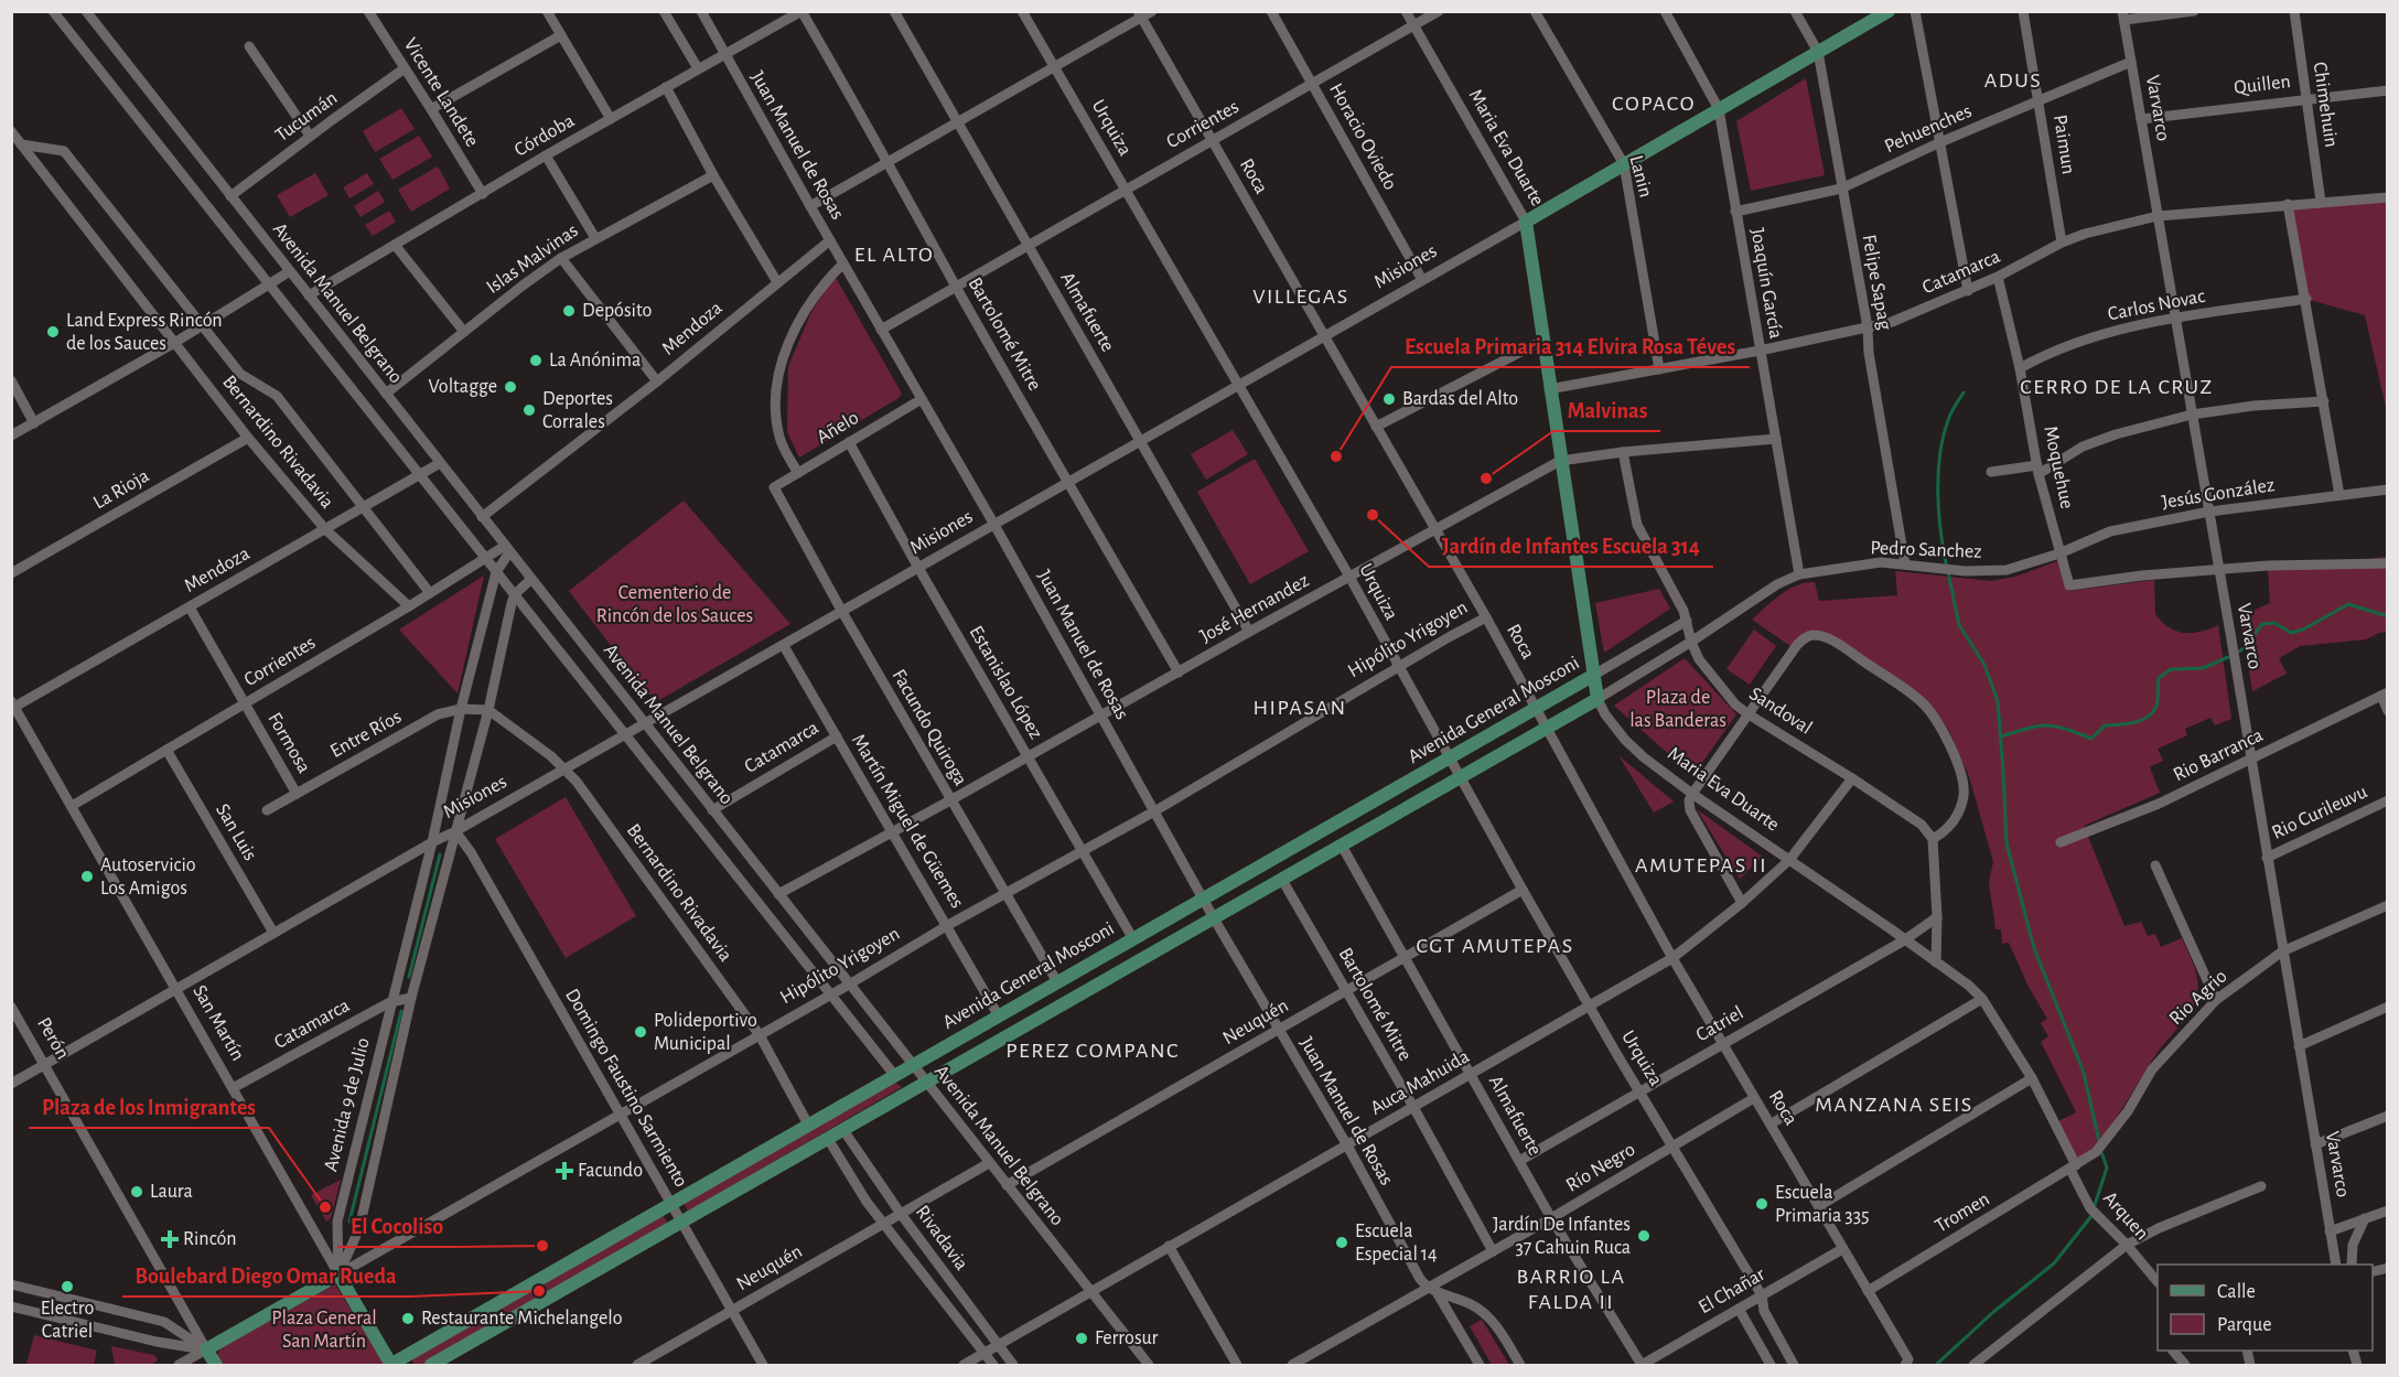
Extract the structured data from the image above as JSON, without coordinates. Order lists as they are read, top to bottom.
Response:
{
  "streets": {
    "main road": [
      "Maria Eva Duarte",
      "Misiones",
      "Hipólito Yrigoyen",
      "Avenida General Mosconi",
      "San Martín",
      "Perón"
    ],
    "street": [
      "Quillen",
      "Vicente Landete",
      "Chimehuin",
      "Varvarco",
      "Tucumán",
      "Corrientes",
      "Urquiza",
      "Pehuenches",
      "Córdoba",
      "Horacio Oviedo",
      "Paimun",
      "Juan Manuel de Rosas",
      "Roca",
      "Lanin",
      "Islas Malvinas",
      "Catamarca",
      "Felipe Sapag",
      "Joaquín García",
      "Avenida Manuel Belgrano",
      "Carlos Novac",
      "Almafuerte",
      "Mendoza",
      "Bartolomé Mitre",
      "Añelo",
      "Bernardino Rivadavia",
      "Moquehue",
      "La Rioja",
      "Jesús González",
      "Pedro Sanchez",
      "José Hernandez",
      "Estanislao López",
      "Sandoval",
      "Facundo Quiroga",
      "Entre Ríos",
      "Formosa",
      "Rio Barranca",
      "Rio Curileuvu",
      "Martín Miguel de Güemes",
      "San Luis",
      "Rio Agrio",
      "Neuquén",
      "Catriel",
      "Auca Mahuida",
      "Domingo Faustino Sarmiento",
      "Avenida 9 de Julio",
      "Río Negro",
      "Tromen",
      "Arquen",
      "Rivadavia",
      "El Chañar"
    ]
  },
  "crossings": [
    ["Quillen", "Chimehuin"],
    ["Quillen", "Varvarco"],
    ["Vicente Landete", "Tucumán"],
    ["Vicente Landete", "Córdoba"],
    ["Chimehuin", "Catamarca"],
    ["Varvarco", "Pehuenches"],
    ["Varvarco", "Catamarca"],
    ["Varvarco", "Carlos Novac"],
    ["Varvarco", "Moquehue"],
    ["Varvarco", "Jesús González"],
    ["Varvarco", "Rio Barranca"],
    ["Varvarco", "Rio Curileuvu"],
    ["Varvarco", "Rio Agrio"],
    ["Tucumán", "Avenida Manuel Belgrano"],
    ["Corrientes", "Urquiza"],
    ["Corrientes", "Horacio Oviedo"],
    ["Corrientes", "Juan Manuel de Rosas"],
    ["Corrientes", "Maria Eva Duarte"],
    ["Corrientes", "Roca"],
    ["Corrientes", "Avenida Manuel Belgrano"],
    ["Corrientes", "Almafuerte"],
    ["Corrientes", "Bartolomé Mitre"],
    ["Corrientes", "Bernardino Rivadavia"],
    ["Corrientes", "Formosa"],
    ["Corrientes", "San Luis"],
    ["Corrientes", "San Martín"],
    ["Corrientes", "Avenida 9 de Julio"],
    ["Urquiza", "Misiones"],
    ["Urquiza", "José Hernandez"],
    ["Urquiza", "Hipólito Yrigoyen"],
    ["Urquiza", "Avenida General Mosconi"],
    ["Urquiza", "Neuquén"],
    ["Urquiza", "Catriel"],
    ["Urquiza", "Auca Mahuida"],
    ["Urquiza", "Río Negro"],
    ["Urquiza", "El Chañar"],
    ["Pehuenches", "Paimun"],
    ["Pehuenches", "Felipe Sapag"],
    ["Pehuenches", "Joaquín García"],
    ["Córdoba", "Juan Manuel de Rosas"],
    ["Córdoba", "Avenida Manuel Belgrano"],
    ["Córdoba", "Bartolomé Mitre"],
    ["Horacio Oviedo", "Misiones"],
    ["Paimun", "Catamarca"],
    ["Juan Manuel de Rosas", "Misiones"],
    ["Juan Manuel de Rosas", "Mendoza"],
    ["Juan Manuel de Rosas", "Añelo"],
    ["Juan Manuel de Rosas", "José Hernandez"],
    ["Juan Manuel de Rosas", "Hipólito Yrigoyen"],
    ["Juan Manuel de Rosas", "Avenida General Mosconi"],
    ["Juan Manuel de Rosas", "Neuquén"],
    ["Juan Manuel de Rosas", "Auca Mahuida"],
    ["Juan Manuel de Rosas", "Río Negro"],
    ["Maria Eva Duarte", "Misiones"],
    ["Maria Eva Duarte", "Catamarca"],
    ["Maria Eva Duarte", "José Hernandez"],
    ["Maria Eva Duarte", "Avenida General Mosconi"],
    ["Maria Eva Duarte", "Rio Agrio"],
    ["Maria Eva Duarte", "Catriel"],
    ["Maria Eva Duarte", "Auca Mahuida"],
    ["Maria Eva Duarte", "Tromen"],
    ["Maria Eva Duarte", "Arquen"],
    ["Roca", "Misiones"],
    ["Roca", "José Hernandez"],
    ["Roca", "Hipólito Yrigoyen"],
    ["Roca", "Avenida General Mosconi"],
    ["Roca", "Catriel"],
    ["Roca", "Auca Mahuida"],
    ["Roca", "Río Negro"],
    ["Roca", "Tromen"],
    ["Roca", "El Chañar"],
    ["Lanin", "Misiones"],
    ["Lanin", "Catamarca"],
    ["Islas Malvinas", "Avenida Manuel Belgrano"],
    ["Misiones", "Felipe Sapag"],
    ["Misiones", "Joaquín García"],
    ["Misiones", "Avenida Manuel Belgrano"],
    ["Misiones", "Almafuerte"],
    ["Misiones", "Bartolomé Mitre"],
    ["Misiones", "Bernardino Rivadavia"],
    ["Misiones", "Estanislao López"],
    ["Misiones", "Facundo Quiroga"],
    ["Misiones", "Martín Miguel de Güemes"],
    ["Misiones", "San Luis"],
    ["Misiones", "San Martín"],
    ["Misiones", "Perón"],
    ["Misiones", "Domingo Faustino Sarmiento"],
    ["Misiones", "Avenida 9 de Julio"],
    ["Catamarca", "Felipe Sapag"],
    ["Catamarca", "Joaquín García"],
    ["Catamarca", "Avenida Manuel Belgrano"],
    ["Catamarca", "Moquehue"],
    ["Catamarca", "Martín Miguel de Güemes"],
    ["Catamarca", "San Martín"],
    ["Catamarca", "Avenida 9 de Julio"],
    ["Felipe Sapag", "Pedro Sanchez"],
    ["Joaquín García", "Pedro Sanchez"],
    ["Joaquín García", "José Hernandez"],
    ["Avenida Manuel Belgrano", "Mendoza"],
    ["Avenida Manuel Belgrano", "José Hernandez"],
    ["Avenida Manuel Belgrano", "Hipólito Yrigoyen"],
    ["Avenida Manuel Belgrano", "Avenida General Mosconi"],
    ["Avenida Manuel Belgrano", "Neuquén"],
    ["Avenida Manuel Belgrano", "Auca Mahuida"],
    ["Avenida Manuel Belgrano", "Avenida 9 de Julio"],
    ["Carlos Novac", "Moquehue"],
    ["Almafuerte", "José Hernandez"],
    ["Almafuerte", "Avenida General Mosconi"],
    ["Almafuerte", "Neuquén"],
    ["Almafuerte", "Catriel"],
    ["Almafuerte", "Auca Mahuida"],
    ["Almafuerte", "Río Negro"],
    ["Almafuerte", "El Chañar"],
    ["Mendoza", "Bernardino Rivadavia"],
    ["Mendoza", "Formosa"],
    ["Mendoza", "San Martín"],
    ["Bartolomé Mitre", "José Hernandez"],
    ["Bartolomé Mitre", "Avenida General Mosconi"],
    ["Bartolomé Mitre", "Neuquén"],
    ["Bartolomé Mitre", "Auca Mahuida"],
    ["Bartolomé Mitre", "Río Negro"],
    ["Añelo", "Estanislao López"],
    ["Añelo", "Facundo Quiroga"],
    ["Bernardino Rivadavia", "La Rioja"],
    ["Bernardino Rivadavia", "Hipólito Yrigoyen"],
    ["Bernardino Rivadavia", "Avenida General Mosconi"],
    ["Bernardino Rivadavia", "Entre Ríos"],
    ["Bernardino Rivadavia", "Avenida 9 de Julio"],
    ["Moquehue", "Jesús González"],
    ["Moquehue", "Pedro Sanchez"],
    ["Jesús González", "Pedro Sanchez"],
    ["Pedro Sanchez", "Avenida General Mosconi"],
    ["Pedro Sanchez", "Sandoval"],
    ["José Hernandez", "Estanislao López"],
    ["José Hernandez", "Sandoval"],
    ["José Hernandez", "Facundo Quiroga"],
    ["José Hernandez", "Martín Miguel de Güemes"],
    ["Hipólito Yrigoyen", "Estanislao López"],
    ["Hipólito Yrigoyen", "Facundo Quiroga"],
    ["Hipólito Yrigoyen", "Martín Miguel de Güemes"],
    ["Hipólito Yrigoyen", "San Martín"],
    ["Hipólito Yrigoyen", "Perón"],
    ["Hipólito Yrigoyen", "Domingo Faustino Sarmiento"],
    ["Hipólito Yrigoyen", "Avenida 9 de Julio"],
    ["Estanislao López", "Avenida General Mosconi"],
    ["Avenida General Mosconi", "Sandoval"],
    ["Avenida General Mosconi", "Facundo Quiroga"],
    ["Avenida General Mosconi", "Martín Miguel de Güemes"],
    ["Avenida General Mosconi", "San Martín"],
    ["Avenida General Mosconi", "Domingo Faustino Sarmiento"],
    ["Avenida General Mosconi", "Rivadavia"],
    ["Sandoval", "Auca Mahuida"],
    ["Entre Ríos", "Formosa"],
    ["Entre Ríos", "Avenida 9 de Julio"],
    ["Rio Agrio", "Tromen"],
    ["Rio Agrio", "Arquen"],
    ["Neuquén", "Domingo Faustino Sarmiento"],
    ["Neuquén", "Rivadavia"],
    ["San Martín", "Avenida 9 de Julio"],
    ["Auca Mahuida", "Rivadavia"],
    ["Domingo Faustino Sarmiento", "Avenida 9 de Julio"],
    ["Tromen", "Arquen"]
  ],
  "districts": [
    "ADUS",
    "COPACO",
    "EL ALTO",
    "VILLEGAS",
    "CERRO DE LA CRUZ",
    "HIPASAN",
    "AMUTEPAS II",
    "CGT AMUTEPAS",
    "PEREZ COMPANC",
    "MANZANA SEIS",
    "BARRIO LA FALDA II"
  ],
  "parks": ["Cementerio de Rincón de los Sauces", "Plaza de las Banderas", "Plaza General San Martín"],
  "places": {
    "other": [
      "Depósito",
      "Land Express Rincón de los Sauces",
      "La Anónima",
      "Voltagge",
      "Bardas del Alto",
      "Deportes Corrales",
      "Escuela Primaria 314 Elvira Rosa Téves",
      "Malvinas",
      "Jardín de Infantes Escuela 314",
      "Autoservicio Los Amigos",
      "Polideportivo Municipal",
      "Laura",
      "Escuela Primaria 335",
      "Plaza de los Inmigrantes",
      "Jardín De Infantes 37 Cahuin Ruca",
      "Escuela Especial 14",
      "El Cocoliso",
      "Electro Catriel",
      "Boulebard Diego Omar Rueda",
      "Restaurante Michelangelo",
      "Ferrosur"
    ],
    "health": ["Facundo", "Rincón"]
  },
  "legend": ["Calle", "Parque"]
}
